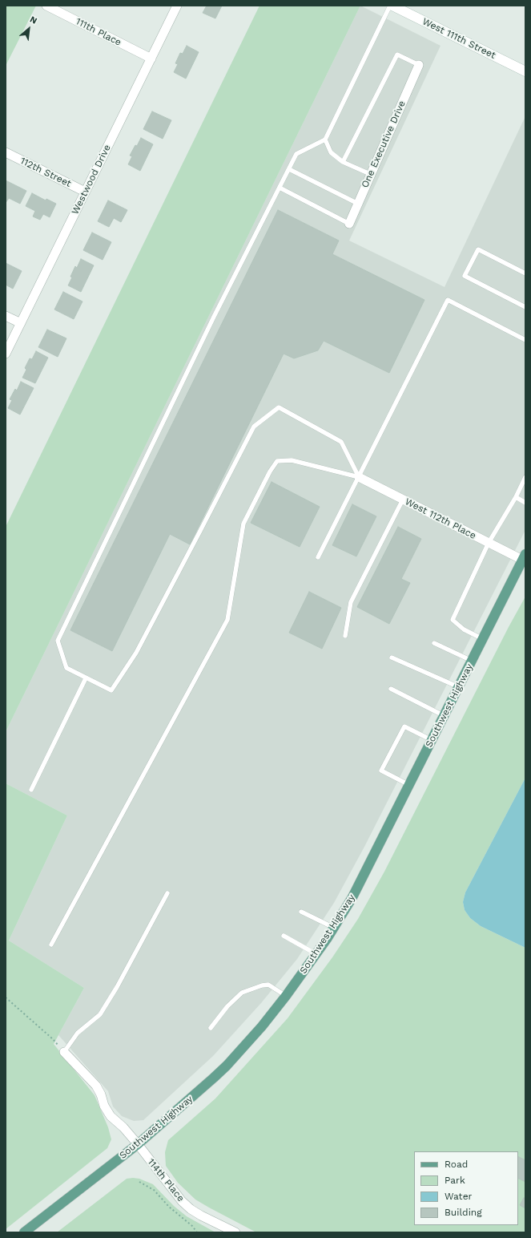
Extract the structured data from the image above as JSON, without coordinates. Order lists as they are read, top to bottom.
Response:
{
  "streets": {
    "main road": ["West 111th Street", "Southwest Highway"],
    "street": [
      "111th Place",
      "One Executive Drive",
      "112th Street",
      "Westwood Drive",
      "West 112th Place",
      "114th Place"
    ]
  },
  "crossings": [
    ["111th Place", "Westwood Drive"],
    ["112th Street", "Westwood Drive"],
    ["West 112th Place", "Southwest Highway"],
    ["Southwest Highway", "114th Place"]
  ],
  "legend": [
    "Road",
    "Park",
    "Water",
    "Building"
  ],
  "north": "top right"
}
